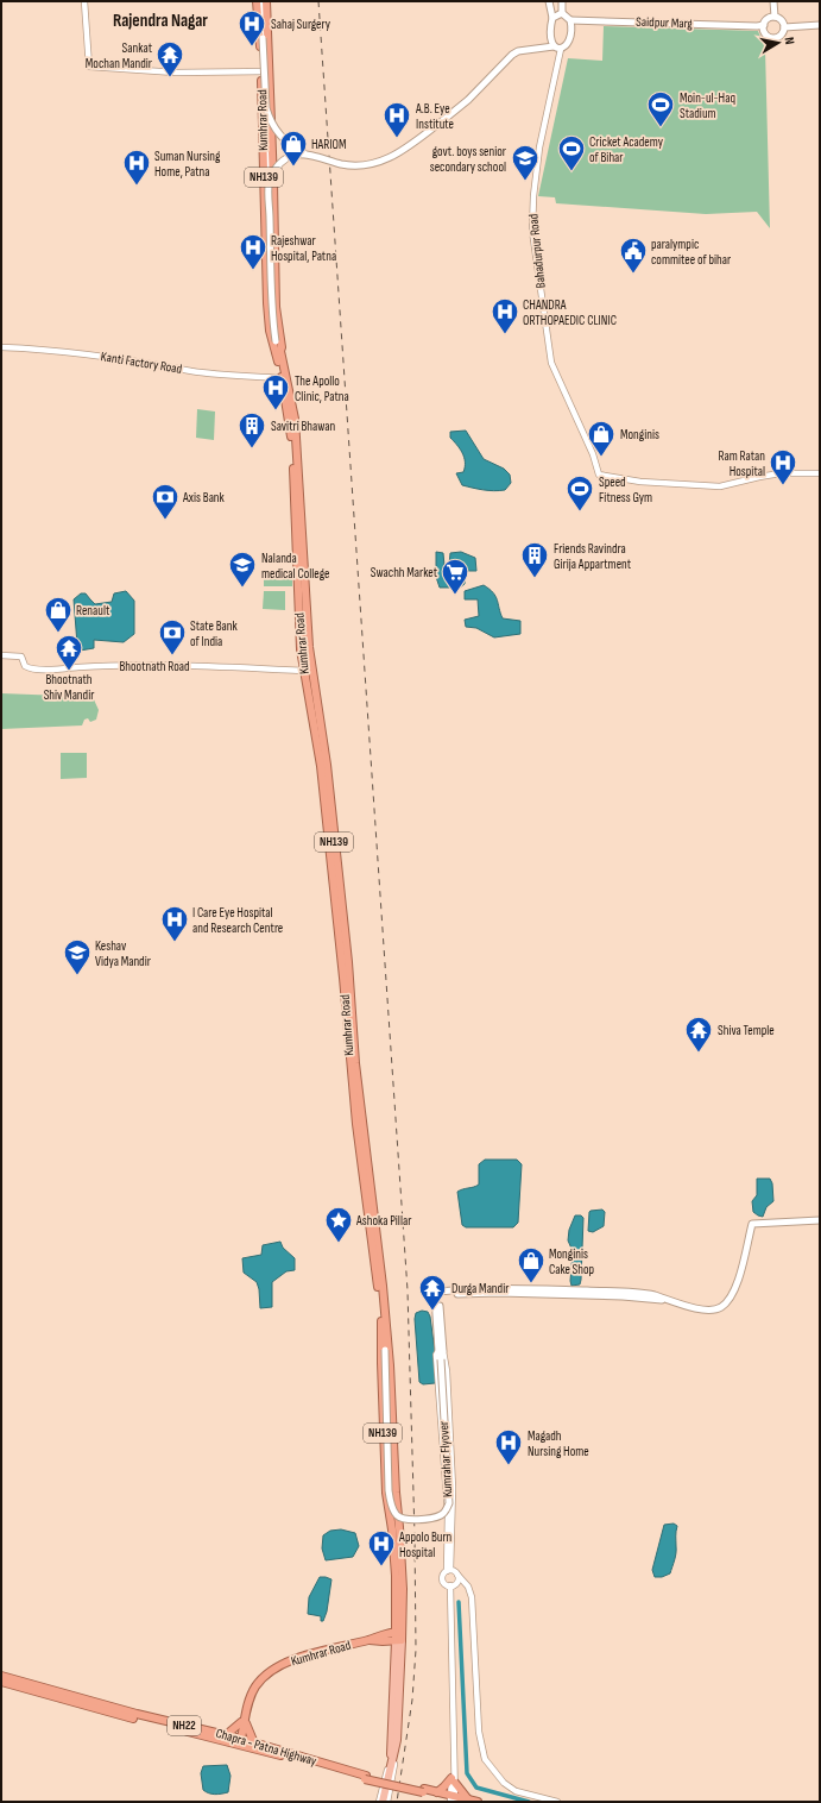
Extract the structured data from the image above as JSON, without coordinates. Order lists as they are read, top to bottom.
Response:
{
  "streets": {
    "highway": [
      "Kumhrar Road",
      "NH139",
      "NH22",
      "Chapra - Patna Highway"
    ],
    "main road": ["Saidpur Marg", "Kumrahar Flyover"],
    "street": ["Bahadurpur Road", "Kanti Factory Road", "Bhootnath Road"]
  },
  "crossings": [
    ["Kumhrar Road", "NH139"],
    ["Kumhrar Road", "Bhootnath Road"],
    ["Kumhrar Road", "Kumrahar Flyover"],
    ["Kumhrar Road", "Chapra - Patna Highway"],
    ["NH139", "Kanti Factory Road"],
    ["NH22", "Chapra - Patna Highway"]
  ],
  "districts": ["Rajendra Nagar"],
  "places": {
    "hospital": [
      "Sahaj Surgery",
      "A.B. Eye Institute",
      "Suman Nursing Home, Patna",
      "Rajeshwar Hospital, Patna",
      "CHANDRA ORTHOPAEDIC CLINIC",
      "The Apollo Clinic, Patna",
      "Ram Ratan Hospital",
      "I Care Eye Hospital and Research Centre",
      "Magadh Nursing Home",
      "Appolo Burn Hospital"
    ],
    "temple": [
      "Sankat Mochan Mandir",
      "Bhootnath Shiv Mandir",
      "Shiva Temple",
      "Durga Mandir"
    ],
    "sports": ["Moin-ul-Haq Stadium", "Cricket Academy of Bihar", "Speed Fitness Gym"],
    "shop": [
      "HARIOM",
      "Monginis",
      "Renault",
      "Monginis Cake Shop"
    ],
    "school or university": ["govt. boys senior secondary school", "Nalanda medical College", "Keshav Vidya Mandir"],
    "public building": ["paralympic commitee of bihar"],
    "building": ["Savitri Bhawan", "Friends Ravindra Girija Appartment"],
    "bank": ["Axis Bank", "State Bank of India"],
    "supermarket": ["Swachh Market"],
    "place": ["Ashoka Pillar"]
  },
  "north": "right"
}
